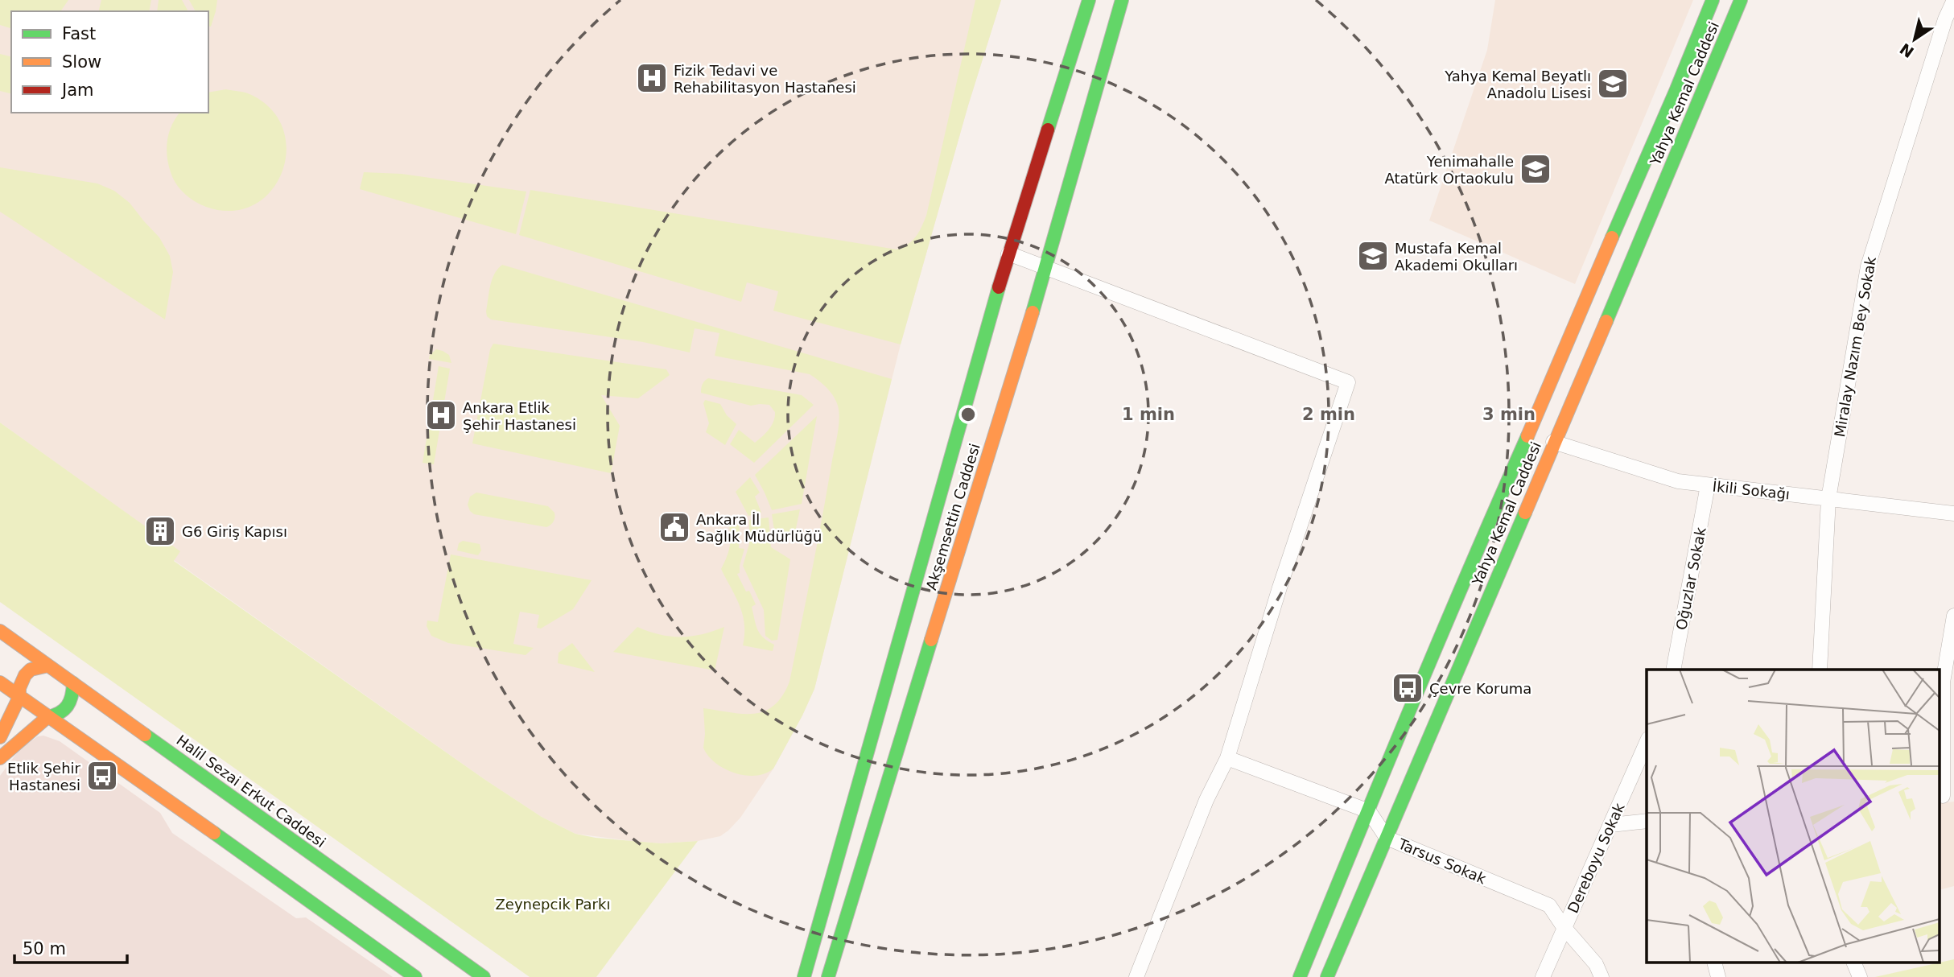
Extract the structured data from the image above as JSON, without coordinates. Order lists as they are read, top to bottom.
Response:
{
  "streets": {
    "main road": ["Yahya Kemal Caddesi", "Akşemsettin Caddesi", "Halil Sezai Erkut Caddesi"],
    "street": [
      "Miralay Nazım Bey Sokak",
      "İkili Sokağı",
      "Oğuzlar Sokak",
      "Dereboyu Sokak",
      "Tarsus Sokak"
    ]
  },
  "crossings": [
    ["Yahya Kemal Caddesi", "İkili Sokağı"],
    ["Yahya Kemal Caddesi", "Tarsus Sokak"],
    ["Miralay Nazım Bey Sokak", "İkili Sokağı"],
    ["İkili Sokağı", "Oğuzlar Sokak"],
    ["Dereboyu Sokak", "Tarsus Sokak"]
  ],
  "parks": ["Zeynepcik Parkı"],
  "places": {
    "hospital": ["Fizik Tedavi ve Rehabilitasyon Hastanesi", "Ankara Etlik Şehir Hastanesi"],
    "school or university": ["Yahya Kemal Beyatlı Anadolu Lisesi", "Yenimahalle Atatürk Ortaokulu", "Mustafa Kemal Akademi Okulları"],
    "public building": ["Ankara İl Sağlık Müdürlüğü"],
    "building": ["G6 Giriş Kapısı"],
    "bus stop": ["Çevre Koruma", "Etlik Şehir Hastanesi"]
  },
  "legend": ["Fast", "Slow", "Jam"],
  "scale_bar": "50 m",
  "north": "bottom left",
  "rings": ["1 min", "2 min", "3 min"]
}
